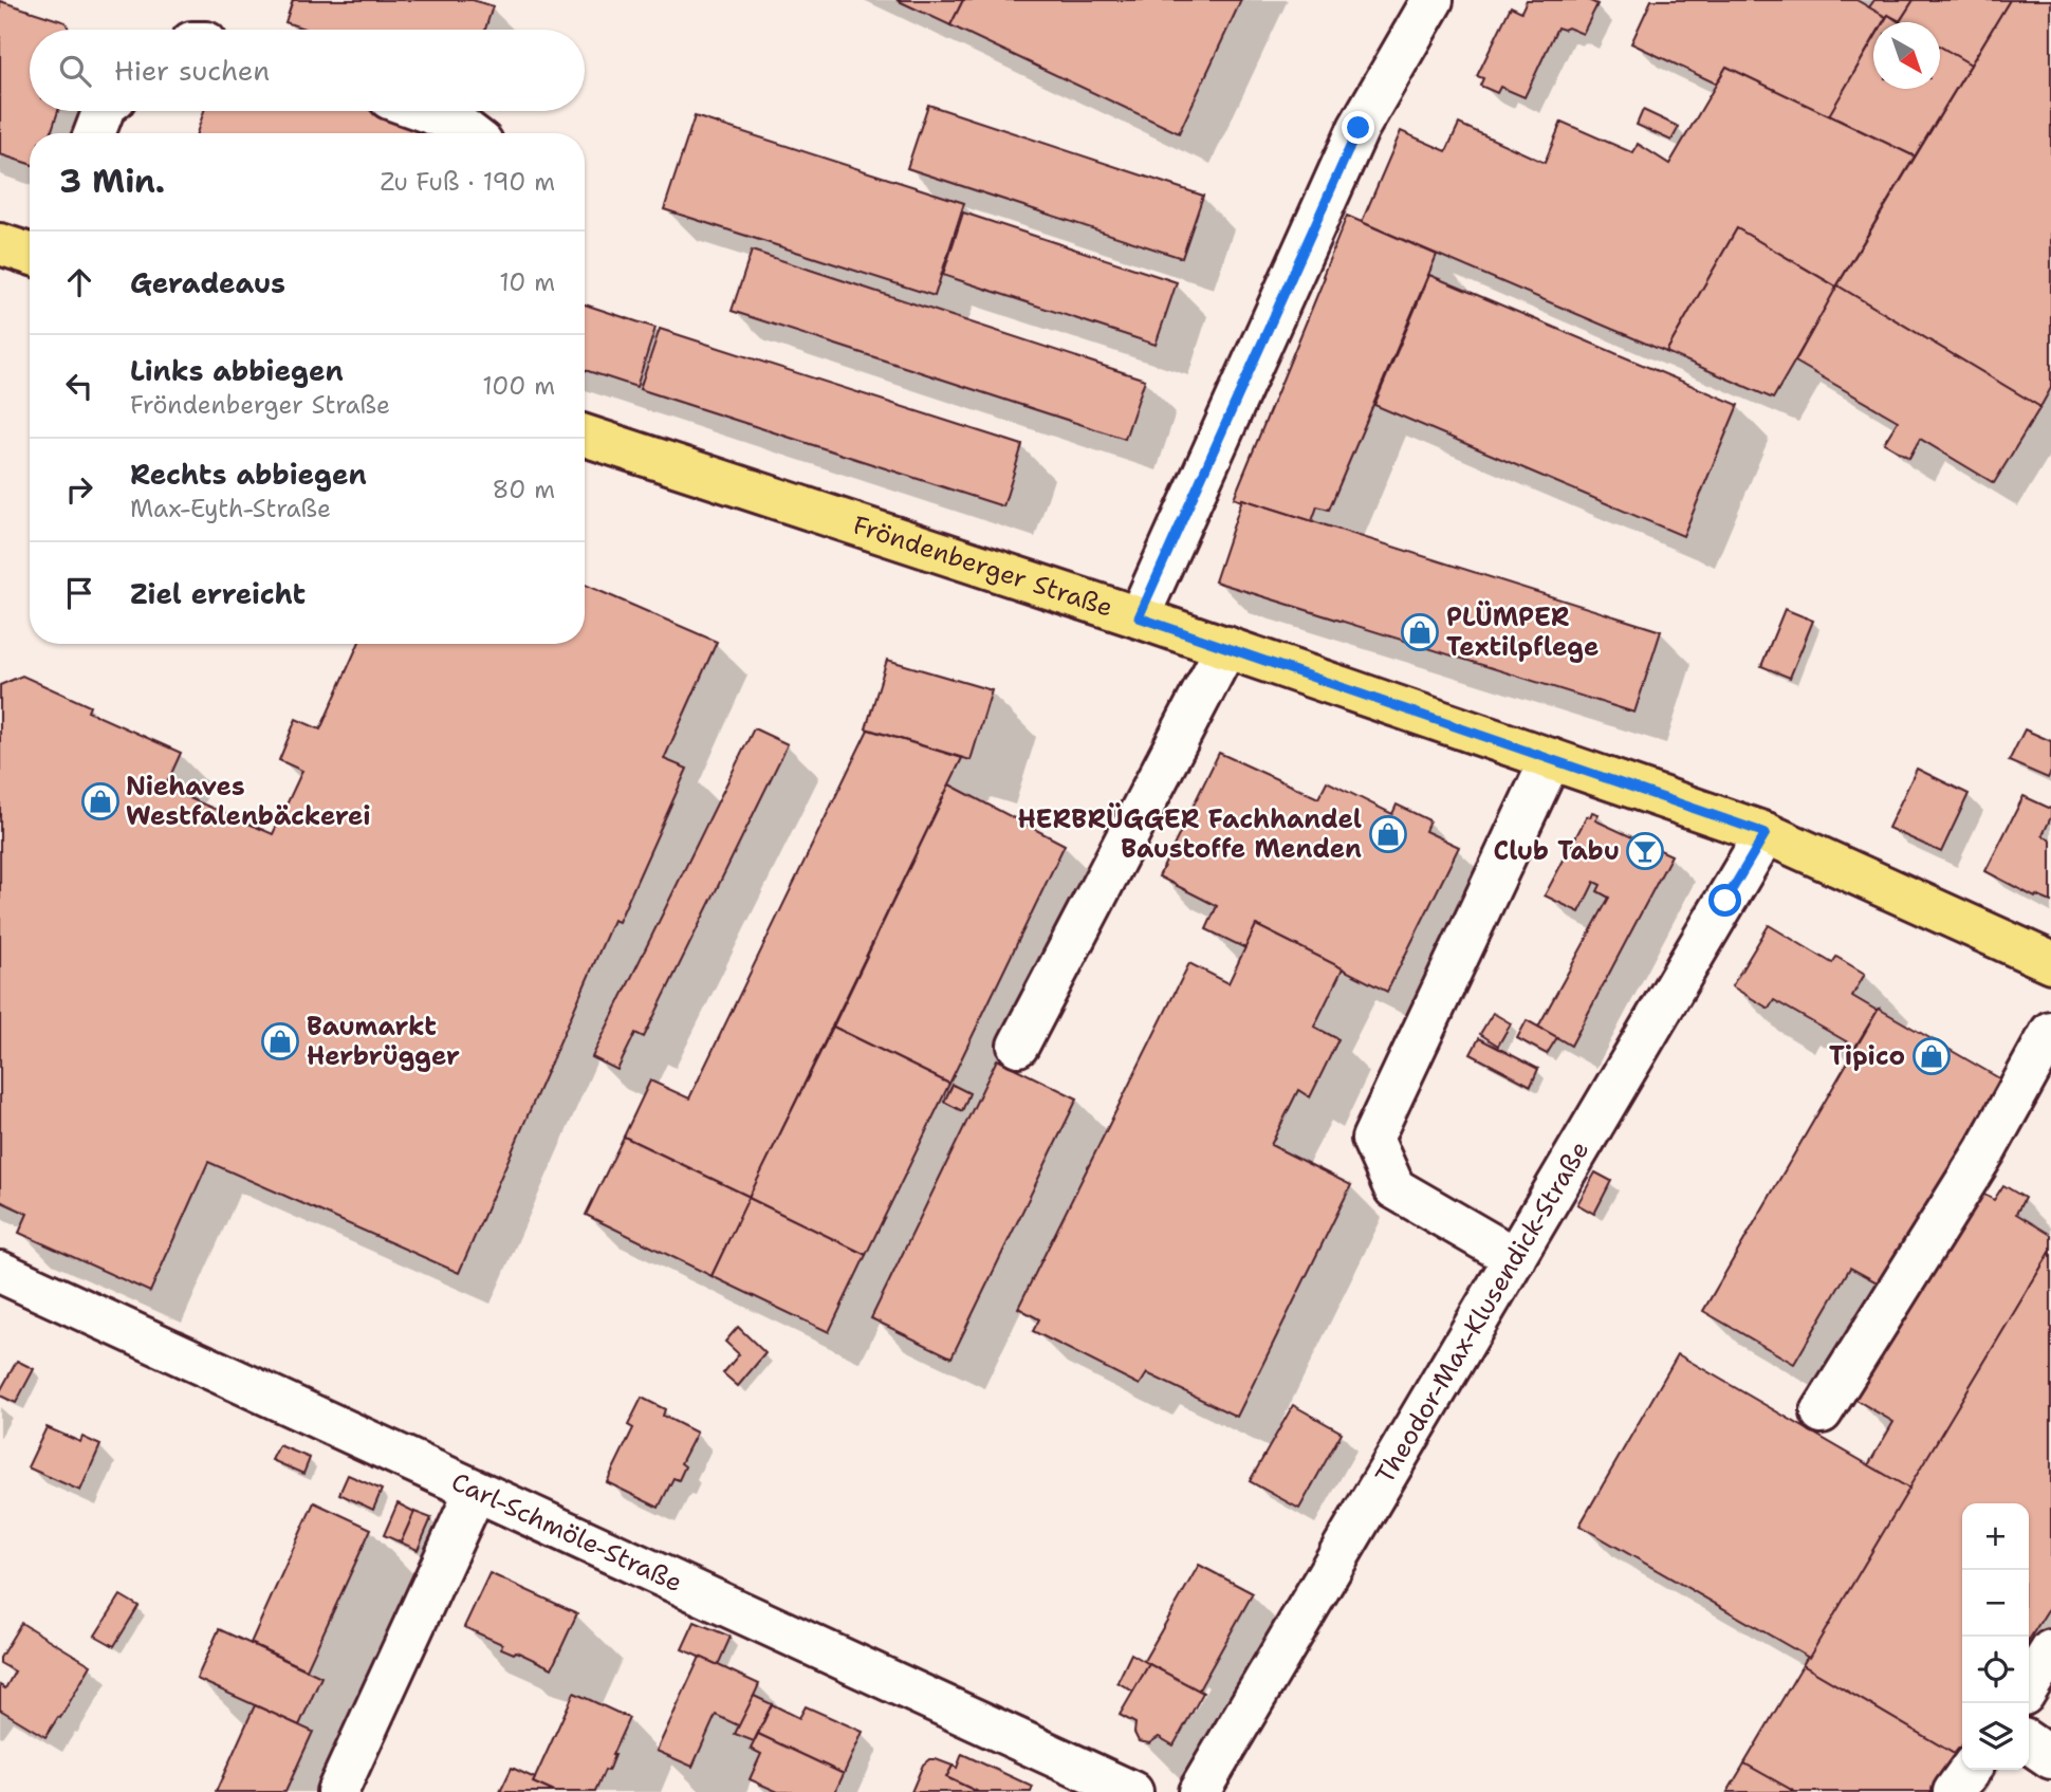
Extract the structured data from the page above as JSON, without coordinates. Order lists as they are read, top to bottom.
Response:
{
  "streets": {
    "main road": ["Fröndenberger Straße"],
    "street": ["Theodor-Max-Klusendick-Straße", "Carl-Schmöle-Straße"]
  },
  "crossings": [
    ["Fröndenberger Straße", "Theodor-Max-Klusendick-Straße"]
  ],
  "places": {
    "shop": [
      "PLÜMPER Textilpflege",
      "Niehaves Westfalenbäckerei",
      "HERBRÜGGER Fachhandel Baustoffe Menden",
      "Baumarkt Herbrügger",
      "Tipico"
    ],
    "bar": ["Club Tabu"]
  },
  "north": "bottom right",
  "page": {
    "search": "Hier suchen",
    "heading": ["3 Min.", "Zu Fuß · 190 m"],
    "list": [
      ["Geradeaus", "10 m"],
      ["Links abbiegen", "Fröndenberger Straße", "100 m"],
      ["Rechts abbiegen", "Max-Eyth-Straße", "80 m"],
      "Ziel erreicht"
    ],
    "map_buttons": ["+", "−"]
  }
}
